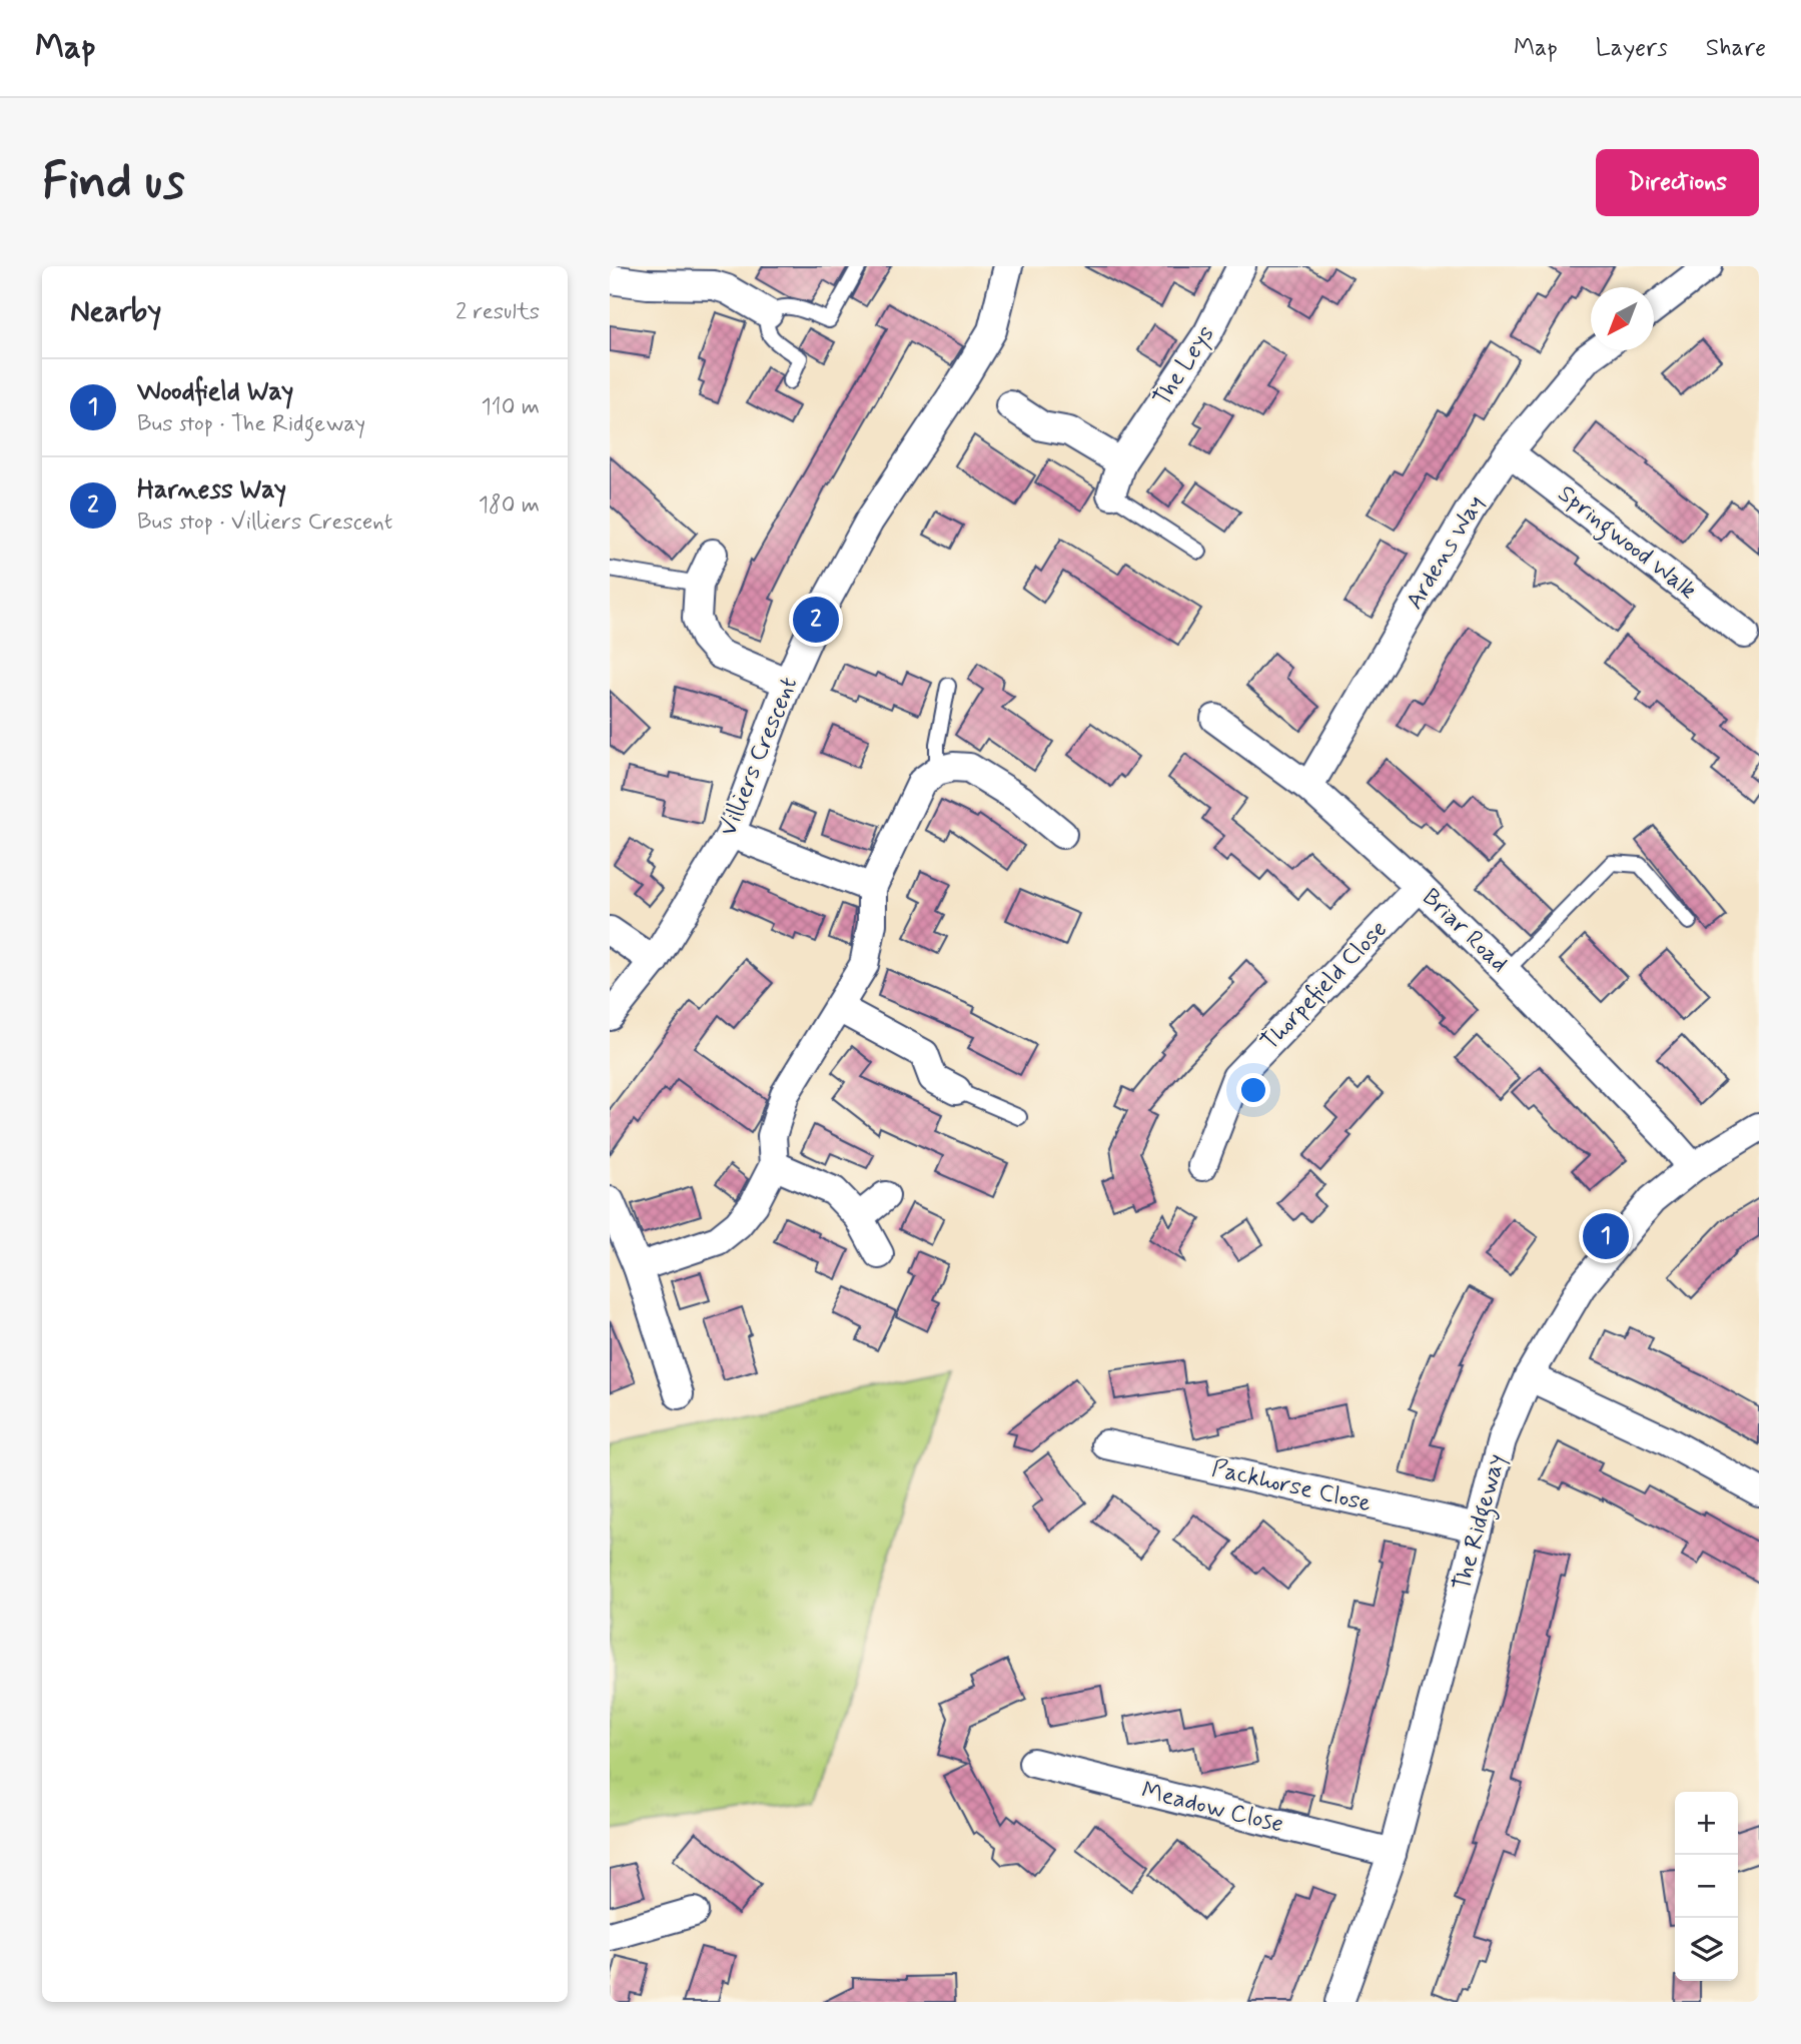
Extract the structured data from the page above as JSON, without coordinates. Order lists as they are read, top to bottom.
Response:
{
  "streets": {
    "street": [
      "The Leys",
      "Springwood Walk",
      "Ardens Way",
      "Villiers Crescent",
      "Briar Road",
      "Thorpefield Close",
      "Packhorse Close",
      "The Ridgeway",
      "Meadow Close"
    ]
  },
  "crossings": [
    ["Springwood Walk", "Ardens Way"],
    ["Ardens Way", "Briar Road"],
    ["Briar Road", "Thorpefield Close"],
    ["Briar Road", "The Ridgeway"],
    ["Packhorse Close", "The Ridgeway"],
    ["The Ridgeway", "Meadow Close"]
  ],
  "north": "bottom left",
  "page": {
    "header": "Map",
    "nav": ["Map", "Layers", "Share"],
    "buttons": "Directions",
    "title": "Find us",
    "heading": ["Nearby", "2 results"],
    "list": [
      {
        "mark": "1",
        "name": "Woodfield Way",
        "note": "Bus stop · The Ridgeway",
        "value": "110 m"
      },
      {
        "mark": "2",
        "name": "Harness Way",
        "note": "Bus stop · Villiers Crescent",
        "value": "180 m"
      }
    ],
    "pins": ["2", "1"],
    "map_buttons": ["+", "−"]
  }
}
